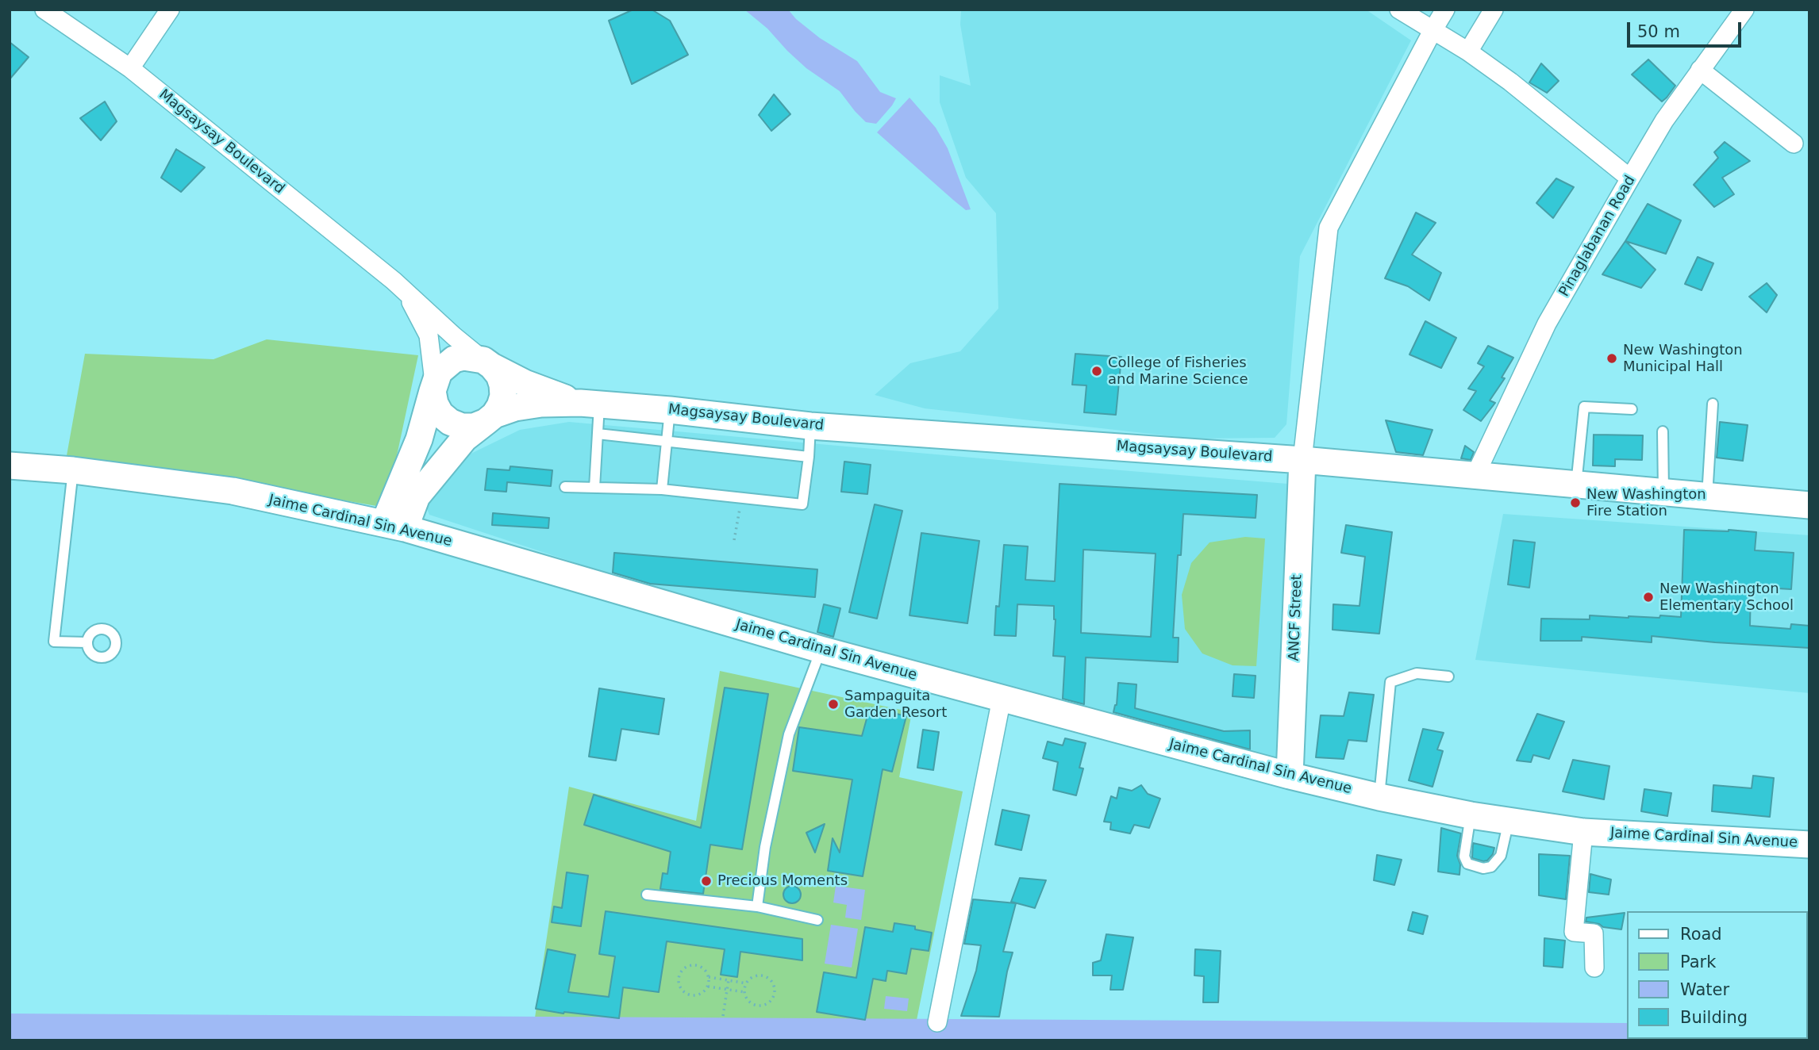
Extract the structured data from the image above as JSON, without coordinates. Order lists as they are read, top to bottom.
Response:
{
  "streets": {
    "main road": ["Magsaysay Boulevard", "Jaime Cardinal Sin Avenue", "ANCF Street"],
    "street": ["Pinaglabanan Road"]
  },
  "crossings": [
    ["Magsaysay Boulevard", "Pinaglabanan Road"],
    ["Magsaysay Boulevard", "Jaime Cardinal Sin Avenue"],
    ["Magsaysay Boulevard", "ANCF Street"],
    ["Jaime Cardinal Sin Avenue", "ANCF Street"]
  ],
  "places": [
    "New Washington Municipal Hall",
    "College of Fisheries and Marine Science",
    "New Washington Fire Station",
    "New Washington Elementary School",
    "Sampaguita Garden Resort",
    "Precious Moments"
  ],
  "legend": [
    "Road",
    "Park",
    "Water",
    "Building"
  ],
  "scale_bar": "50 m"
}
